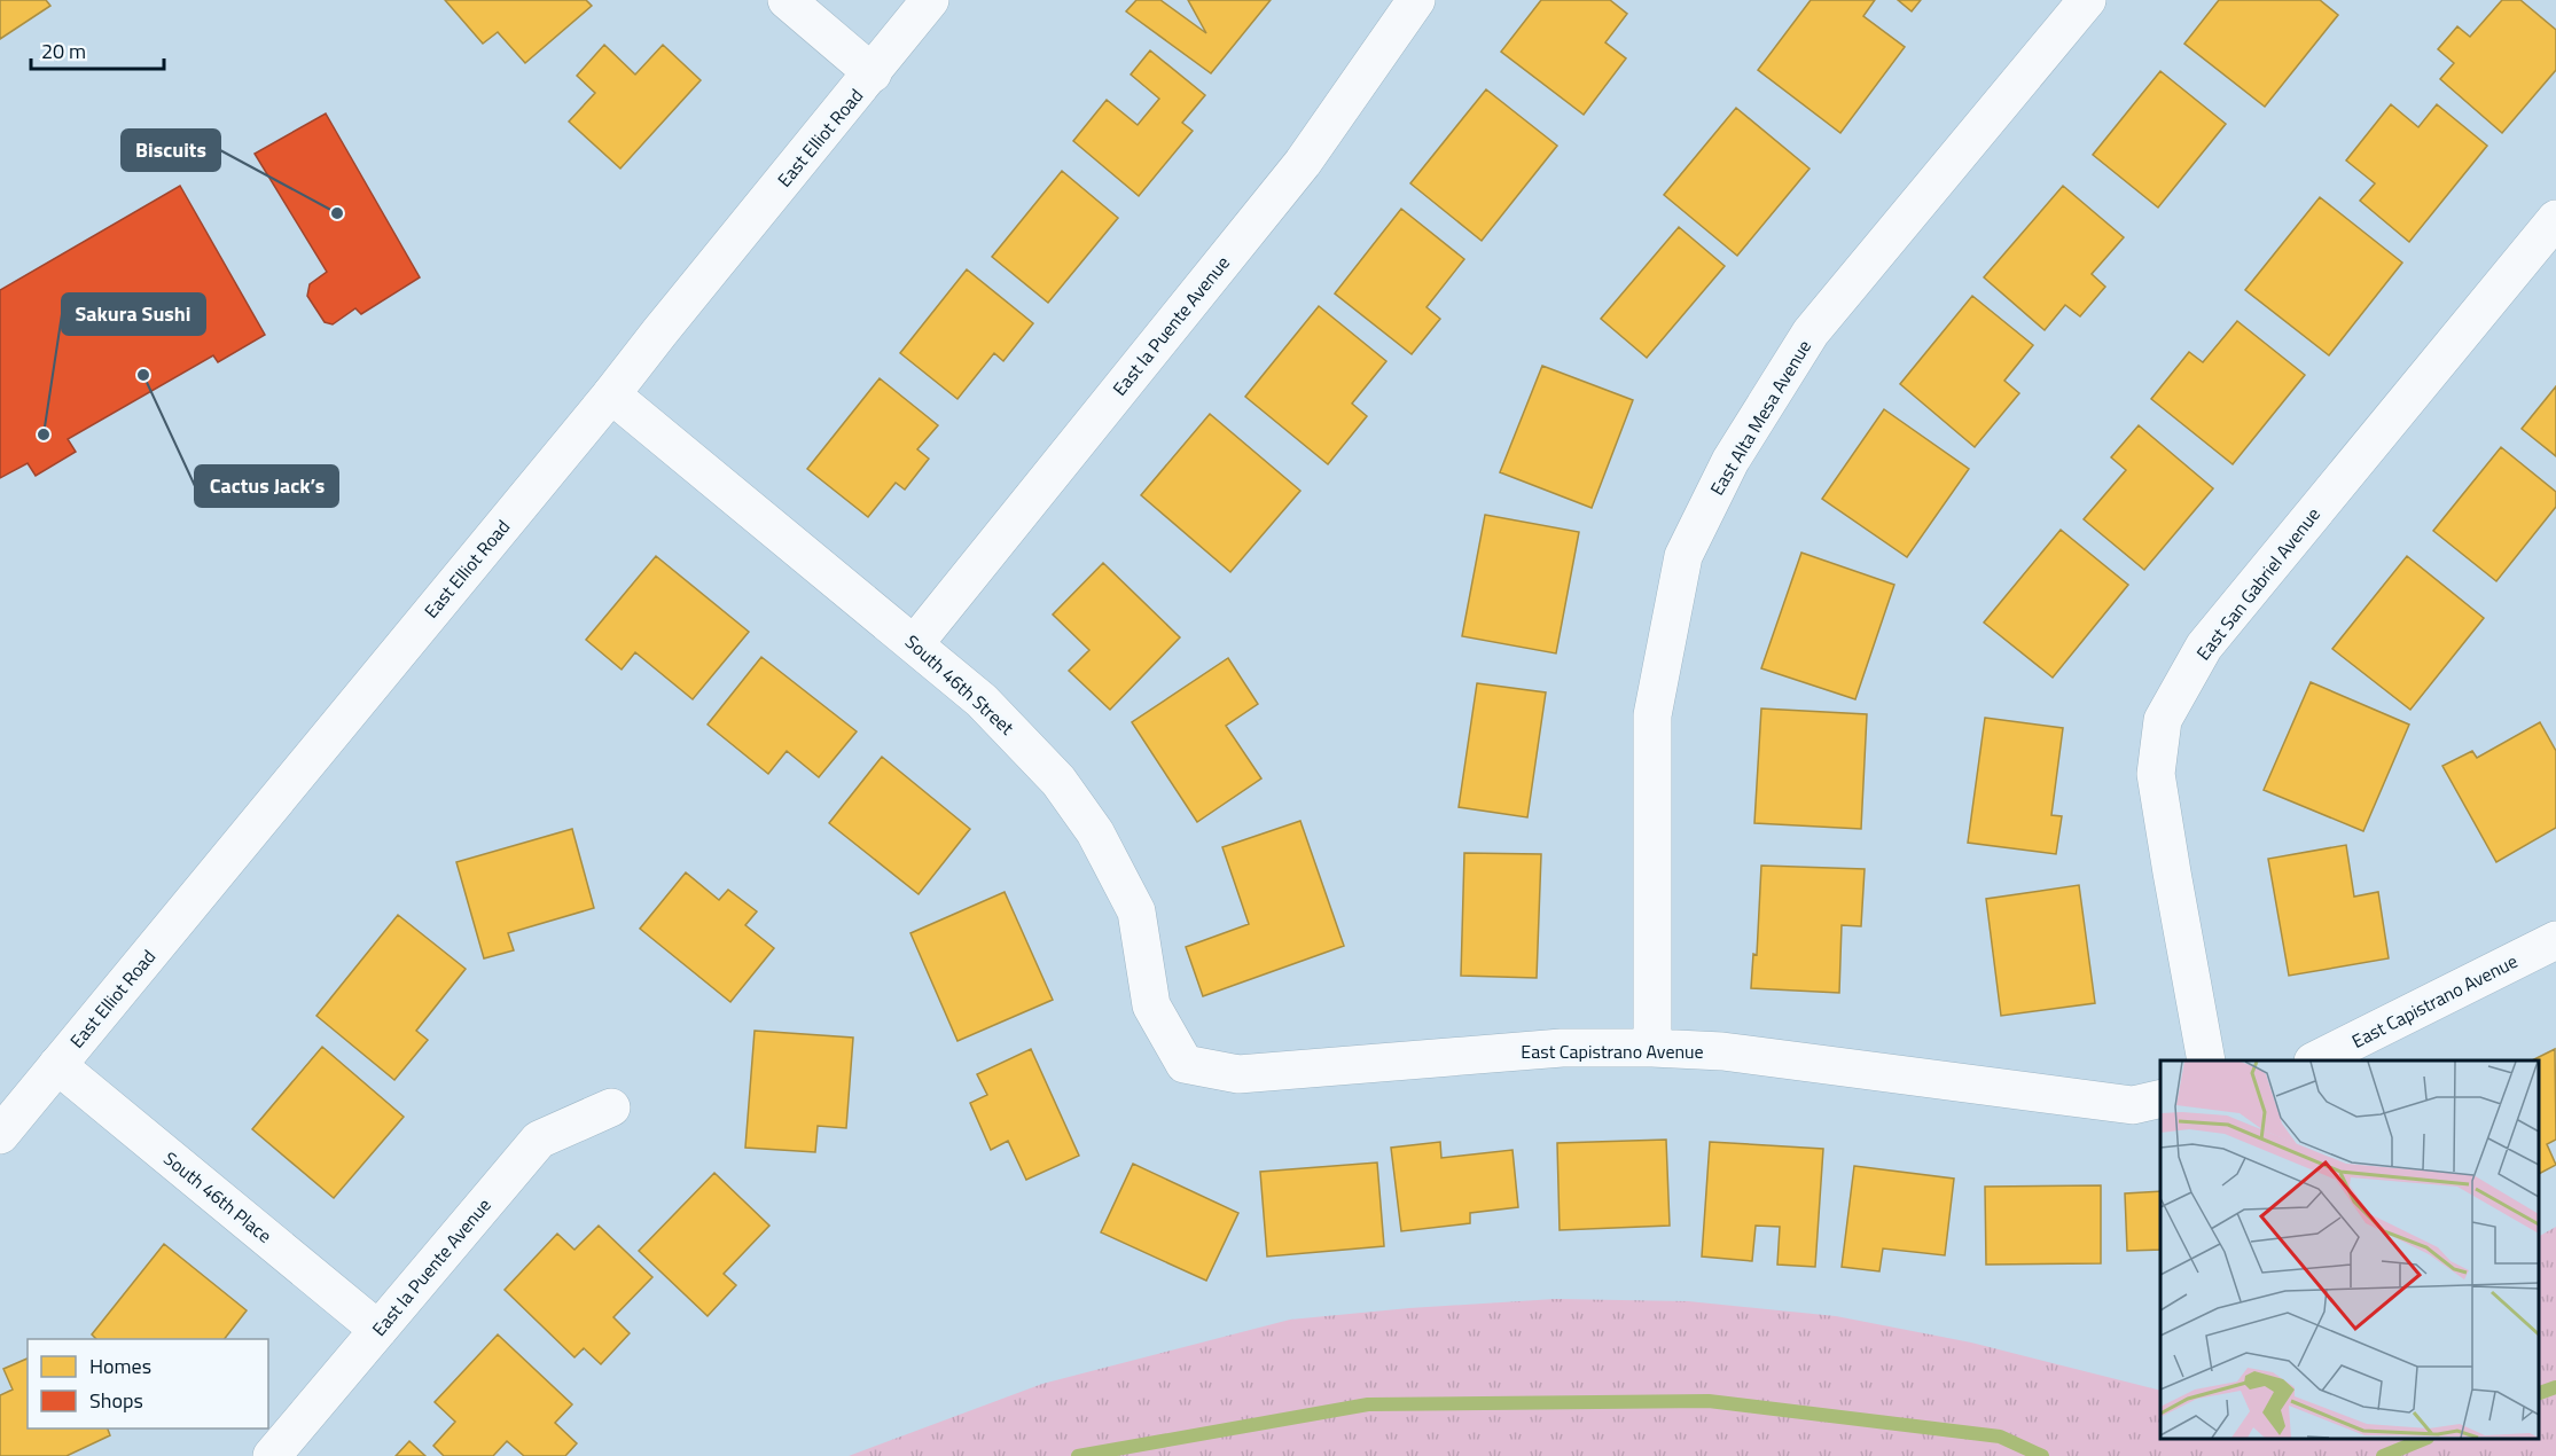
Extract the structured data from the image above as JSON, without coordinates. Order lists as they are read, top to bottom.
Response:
{
  "streets": {
    "street": [
      "East Elliot Road",
      "East la Puente Avenue",
      "East Alta Mesa Avenue",
      "East San Gabriel Avenue",
      "South 46th Street",
      "East Capistrano Avenue",
      "South 46th Place"
    ]
  },
  "crossings": [
    ["East Elliot Road", "South 46th Street"],
    ["East Elliot Road", "South 46th Place"],
    ["East la Puente Avenue", "South 46th Street"],
    ["East la Puente Avenue", "South 46th Place"],
    ["East Alta Mesa Avenue", "East Capistrano Avenue"],
    ["South 46th Street", "East Capistrano Avenue"]
  ],
  "places": ["Biscuits", "Cactus Jack’s", "Sakura Sushi"],
  "legend": ["Homes", "Shops"],
  "scale_bar": "20 m"
}
